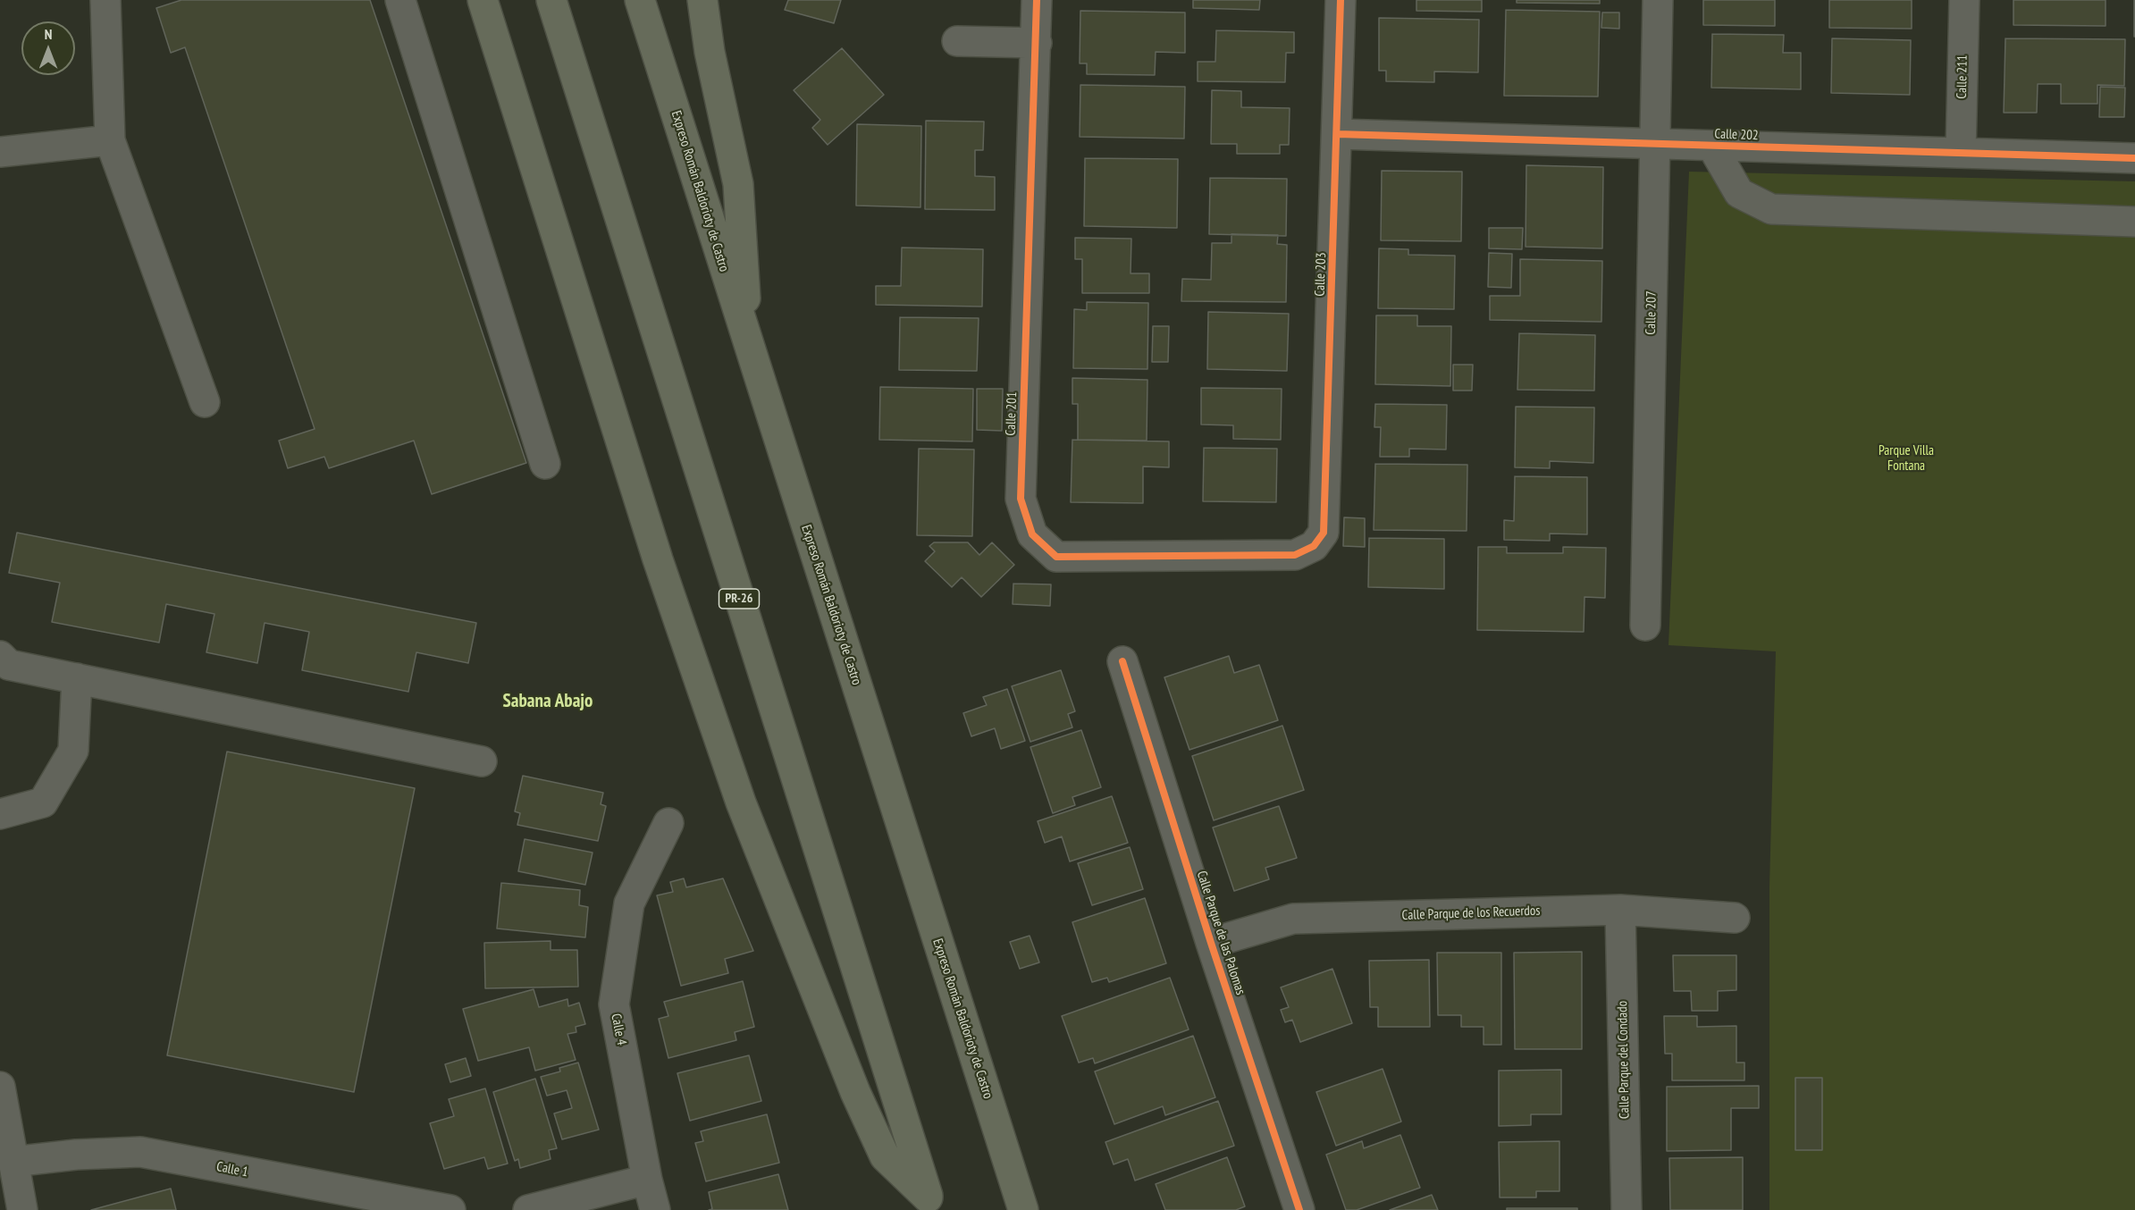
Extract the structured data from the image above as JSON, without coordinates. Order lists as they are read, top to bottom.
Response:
{
  "streets": {
    "highway": ["Expreso Román Baldorioty de Castro", "PR-26"],
    "street": [
      "Calle 211",
      "Calle 202",
      "Calle 203",
      "Calle 207",
      "Calle 201",
      "Calle Parque de los Recuerdos",
      "Calle Parque de las Palomas",
      "Calle 4",
      "Calle Parque del Condado",
      "Calle 1"
    ]
  },
  "crossings": [
    ["Calle 211", "Calle 202"],
    ["Calle 202", "Calle 203"],
    ["Calle 202", "Calle 207"],
    ["Calle 203", "Calle 201"],
    ["Calle Parque de los Recuerdos", "Calle Parque de las Palomas"],
    ["Calle Parque de los Recuerdos", "Calle Parque del Condado"]
  ],
  "districts": ["Sabana Abajo"],
  "parks": ["Parque Villa Fontana"],
  "north": "top"
}
